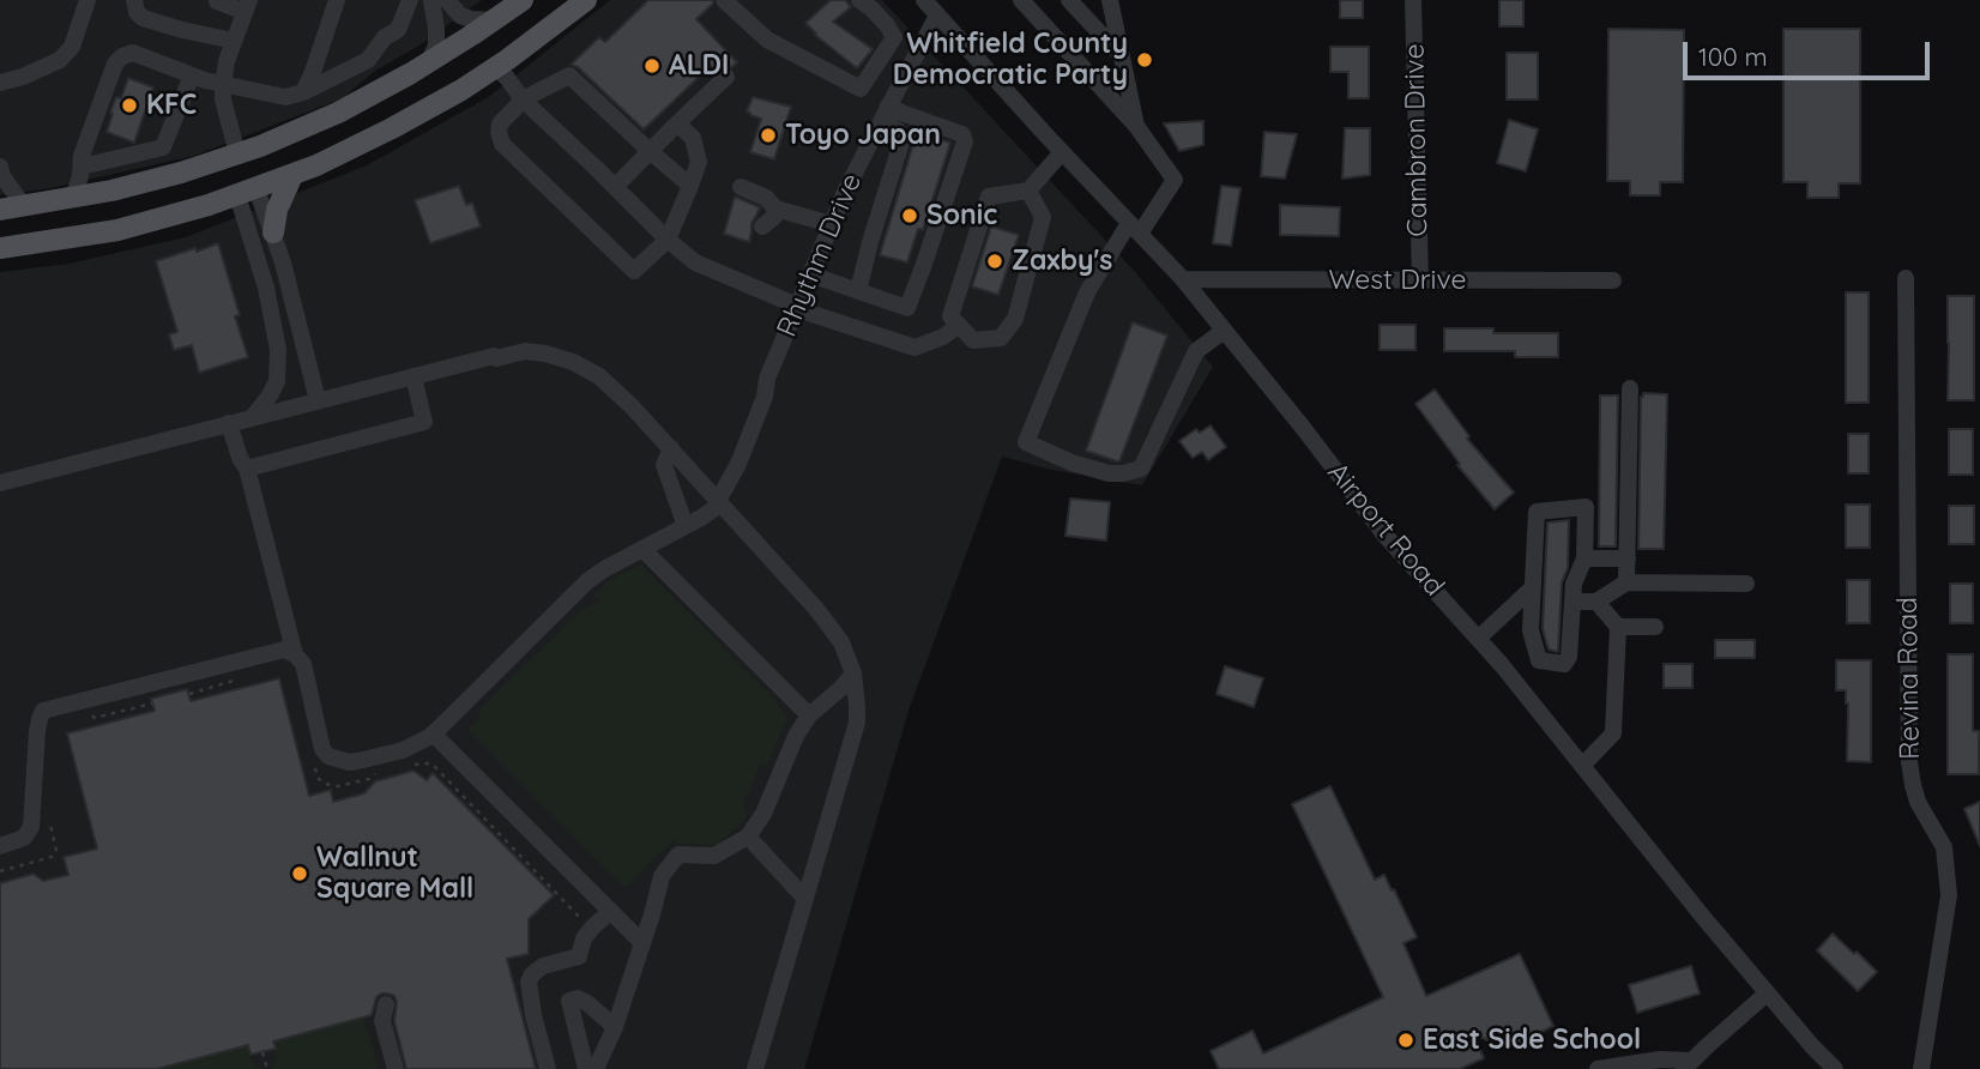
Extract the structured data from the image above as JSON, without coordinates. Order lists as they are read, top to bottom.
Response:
{
  "streets": {
    "street": [
      "Cambron Drive",
      "Rhythm Drive",
      "West Drive",
      "Airport Road",
      "Revina Road"
    ]
  },
  "crossings": [
    ["Cambron Drive", "West Drive"],
    ["Rhythm Drive", "Airport Road"],
    ["West Drive", "Airport Road"]
  ],
  "places": [
    "Whitfield County Democratic Party",
    "ALDI",
    "KFC",
    "Toyo Japan",
    "Sonic",
    "Zaxby's",
    "Wallnut Square Mall",
    "East Side School"
  ],
  "scale_bar": "100 m"
}
